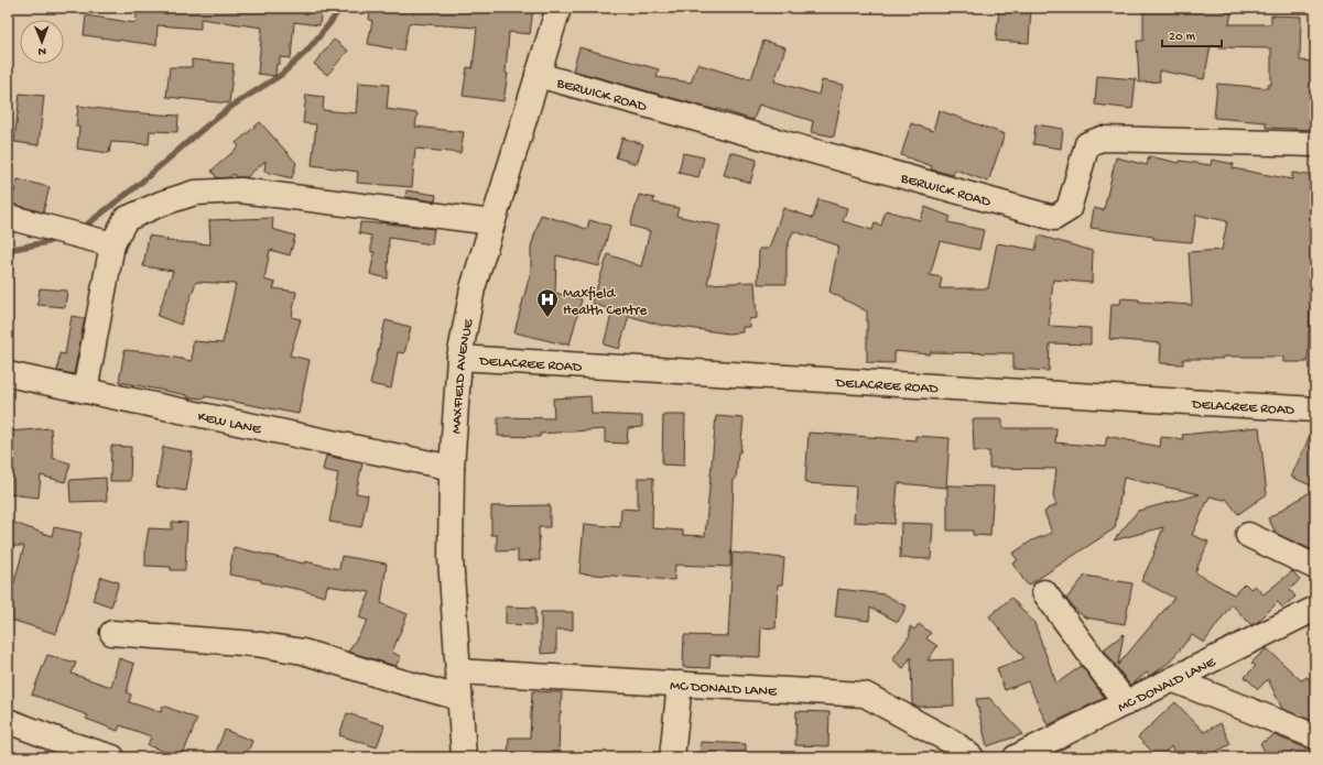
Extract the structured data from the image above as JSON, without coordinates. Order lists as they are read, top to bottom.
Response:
{
  "streets": {
    "street": [
      "BERWICK ROAD",
      "DELACREE ROAD",
      "MAXFIELD AVENUE",
      "KEW LANE",
      "MC DONALD LANE"
    ]
  },
  "crossings": [
    ["BERWICK ROAD", "MAXFIELD AVENUE"],
    ["DELACREE ROAD", "MAXFIELD AVENUE"],
    ["MAXFIELD AVENUE", "KEW LANE"],
    ["MAXFIELD AVENUE", "MC DONALD LANE"]
  ],
  "places": {
    "hospital": ["Maxfield Health Centre"]
  },
  "scale_bar": "20 m",
  "north": "bottom"
}
